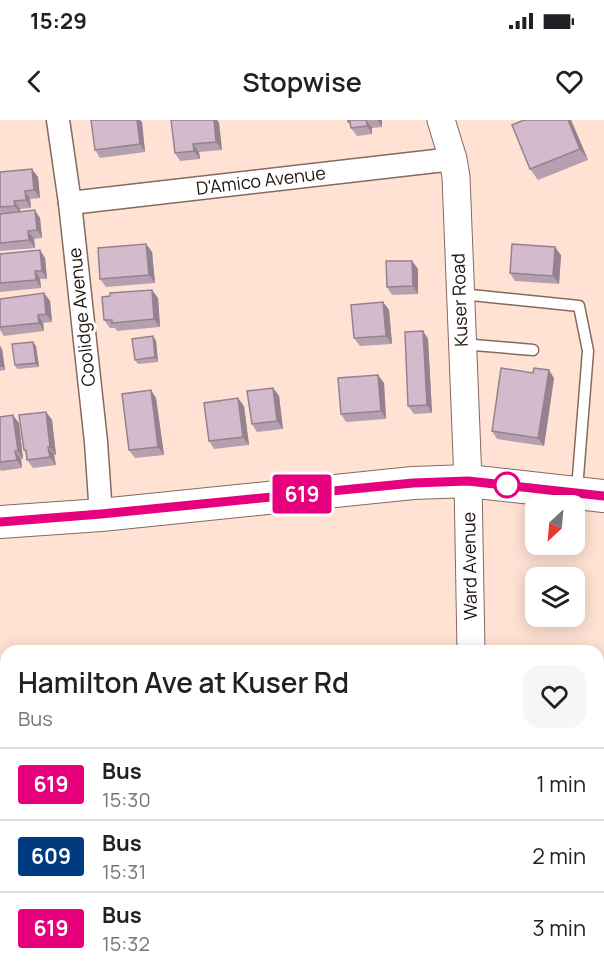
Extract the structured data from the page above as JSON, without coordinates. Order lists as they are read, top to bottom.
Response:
{
  "streets": {
    "street": [
      "D'Amico Avenue",
      "Kuser Road",
      "Coolidge Avenue",
      "Ward Avenue"
    ]
  },
  "crossings": [
    ["D'Amico Avenue", "Kuser Road"],
    ["D'Amico Avenue", "Coolidge Avenue"],
    ["Kuser Road", "Ward Avenue"]
  ],
  "lines": ["bus line 619"],
  "north": "bottom left",
  "page": {
    "status": "15:29",
    "header": "Stopwise",
    "on_map": "619",
    "heading": ["Hamilton Ave at Kuser Rd", "Bus"],
    "list": [
      {
        "mark": "619",
        "name": "Bus",
        "note": "15:30",
        "value": "1 min"
      },
      {
        "mark": "609",
        "name": "Bus",
        "note": "15:31",
        "value": "2 min"
      },
      {
        "mark": "619",
        "name": "Bus",
        "note": "15:32",
        "value": "3 min"
      }
    ]
  }
}
